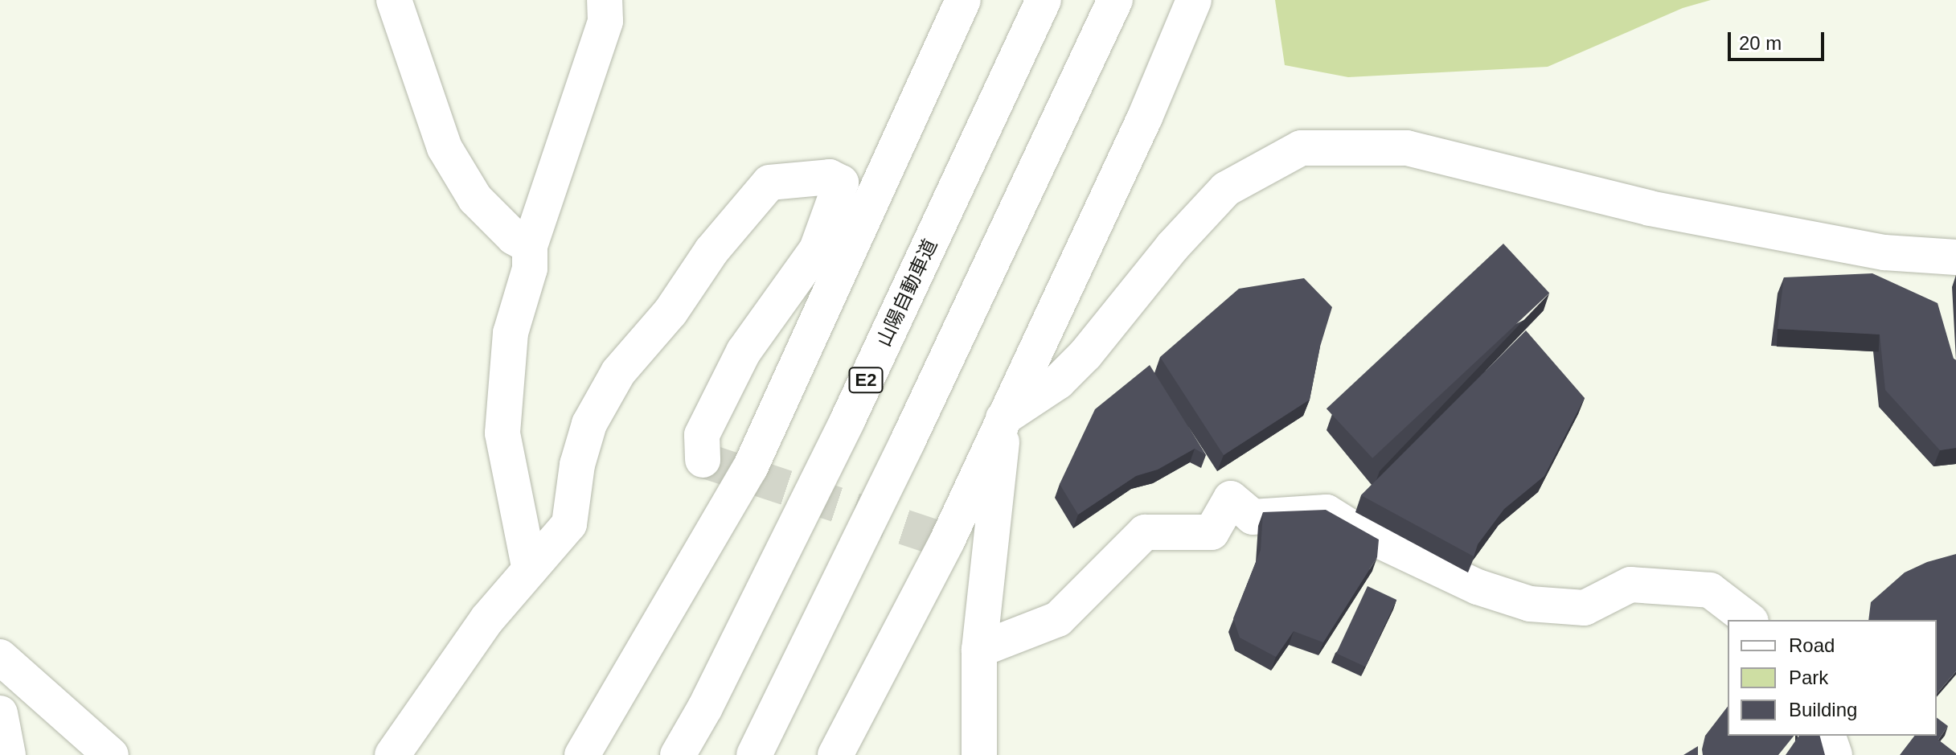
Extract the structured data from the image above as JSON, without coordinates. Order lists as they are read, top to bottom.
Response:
{
  "streets": {
    "main road": ["山陽自動車道", "E2"]
  },
  "legend": ["Road", "Park", "Building"],
  "scale_bar": "20 m"
}
